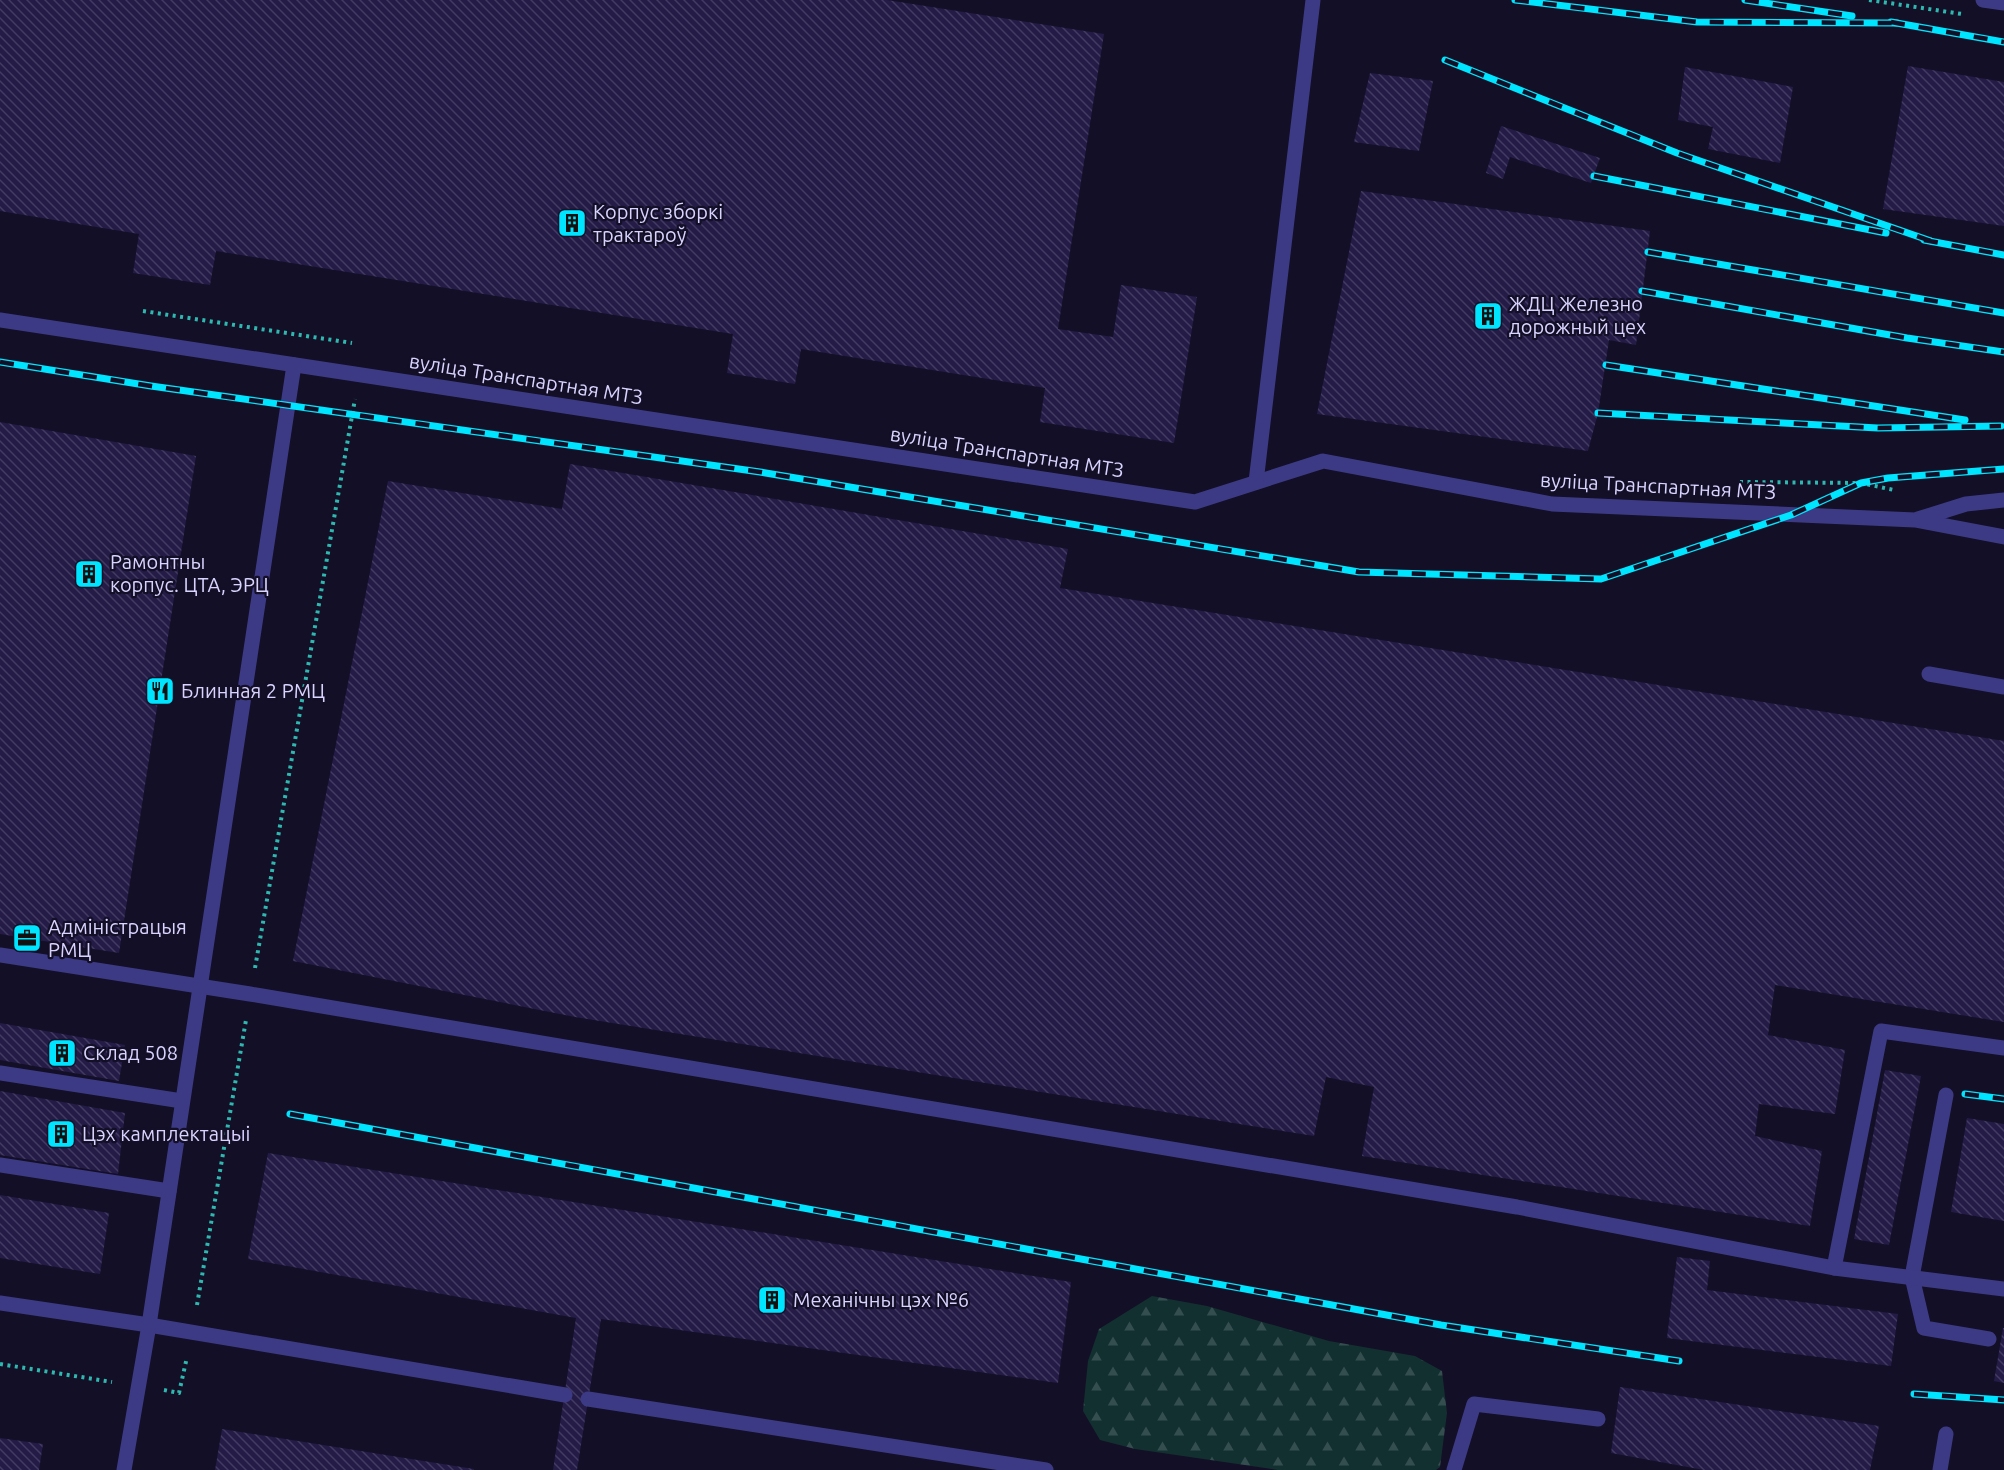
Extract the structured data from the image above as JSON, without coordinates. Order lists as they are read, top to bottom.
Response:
{
  "streets": {
    "lane": ["вуліца Транспартная МТЗ"]
  },
  "places": {
    "building": [
      "Корпус зборкі трактароў",
      "ЖДЦ Железно дорожный цех",
      "Рамонтны корпус. ЦТА, ЭРЦ",
      "Склад 508",
      "Цэх камплектацыі",
      "Механічны цэх №6"
    ],
    "restaurant": ["Блинная 2 РМЦ"],
    "office": ["Адміністрацыя РМЦ"]
  }
}
